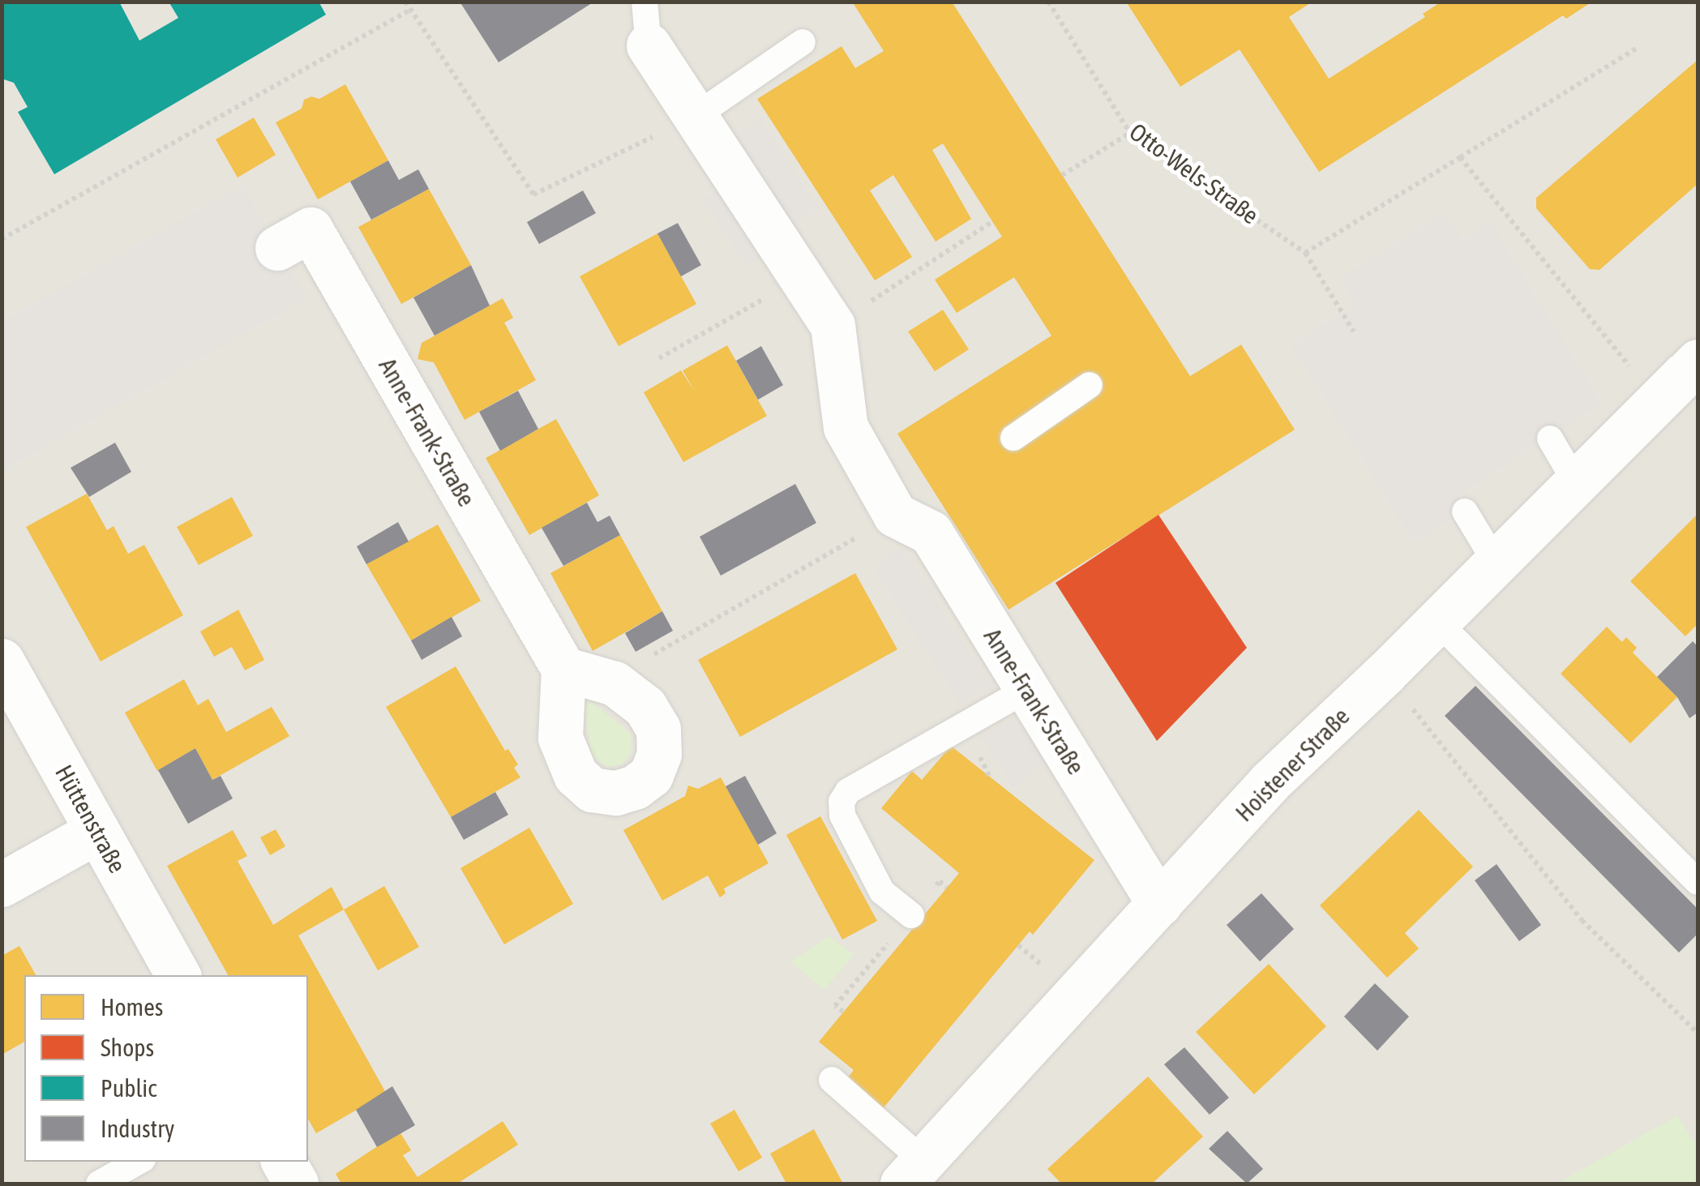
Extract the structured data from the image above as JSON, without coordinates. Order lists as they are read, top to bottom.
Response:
{
  "streets": {
    "street": ["Anne-Frank-Straße", "Hoistener Straße", "Hüttenstraße"],
    "path": ["Otto-Wels-Straße"]
  },
  "crossings": [
    ["Anne-Frank-Straße", "Hoistener Straße"]
  ],
  "legend": [
    "Homes",
    "Shops",
    "Public",
    "Industry"
  ]
}
